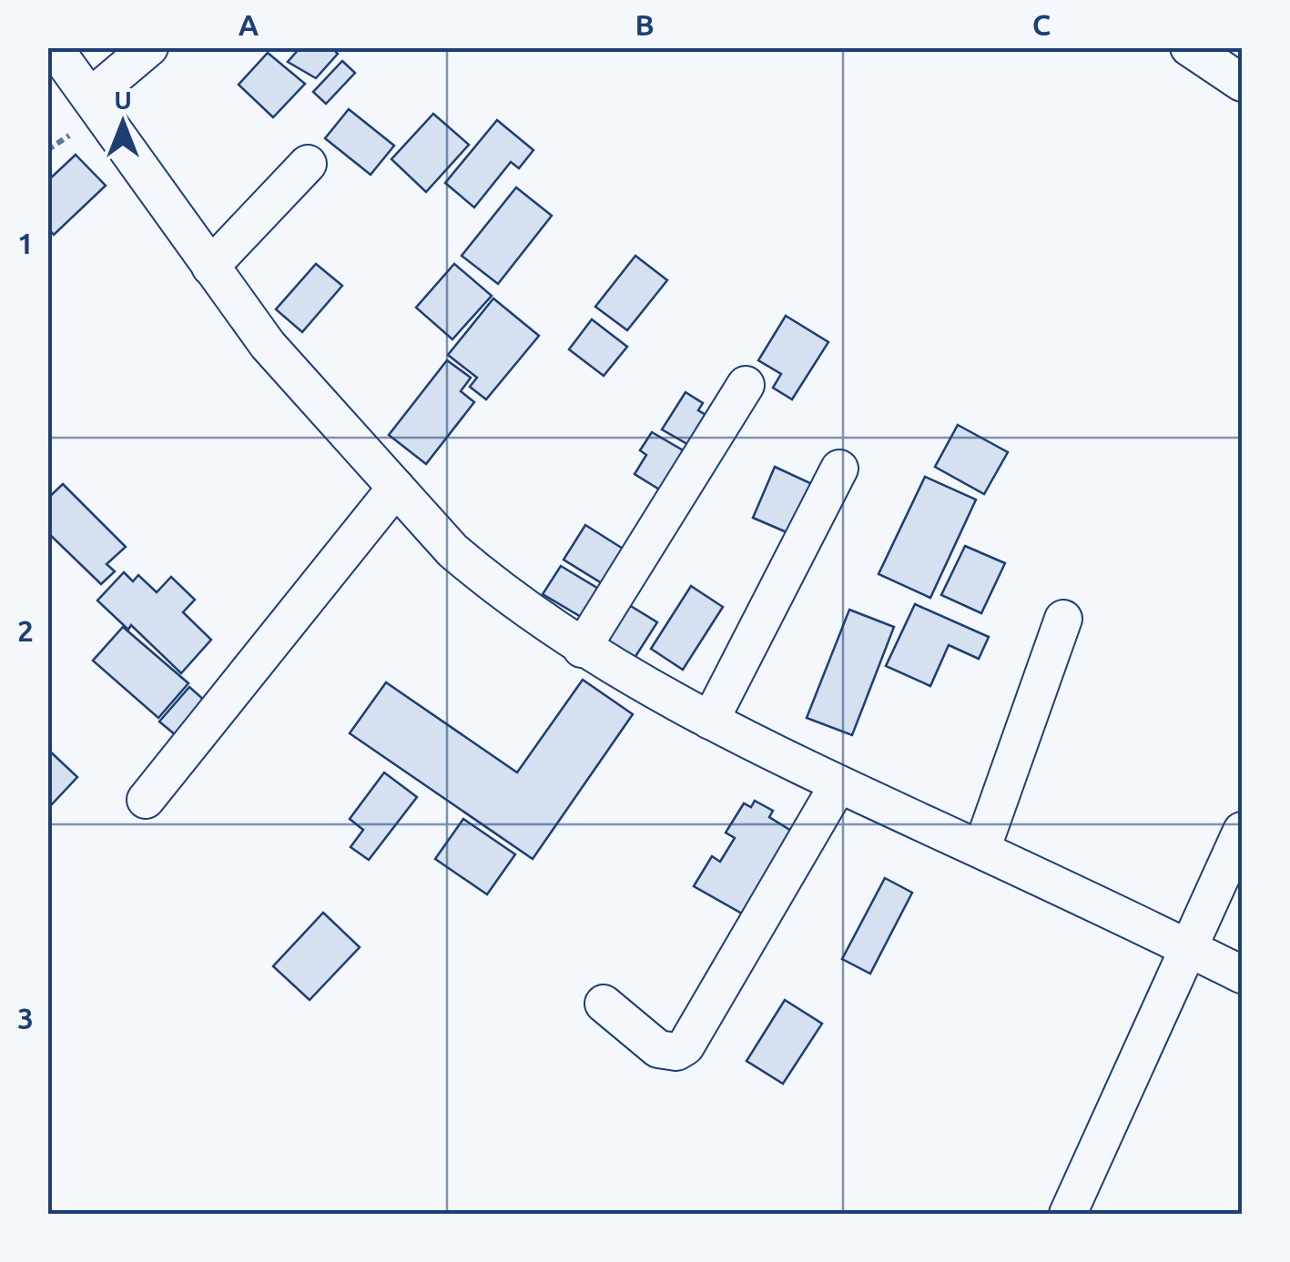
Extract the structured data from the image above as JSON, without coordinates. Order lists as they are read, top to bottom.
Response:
{
  "north": "top",
  "grid": {
    "columns": ["A", "B", "C"],
    "rows": ["1", "2", "3"]
  }
}
